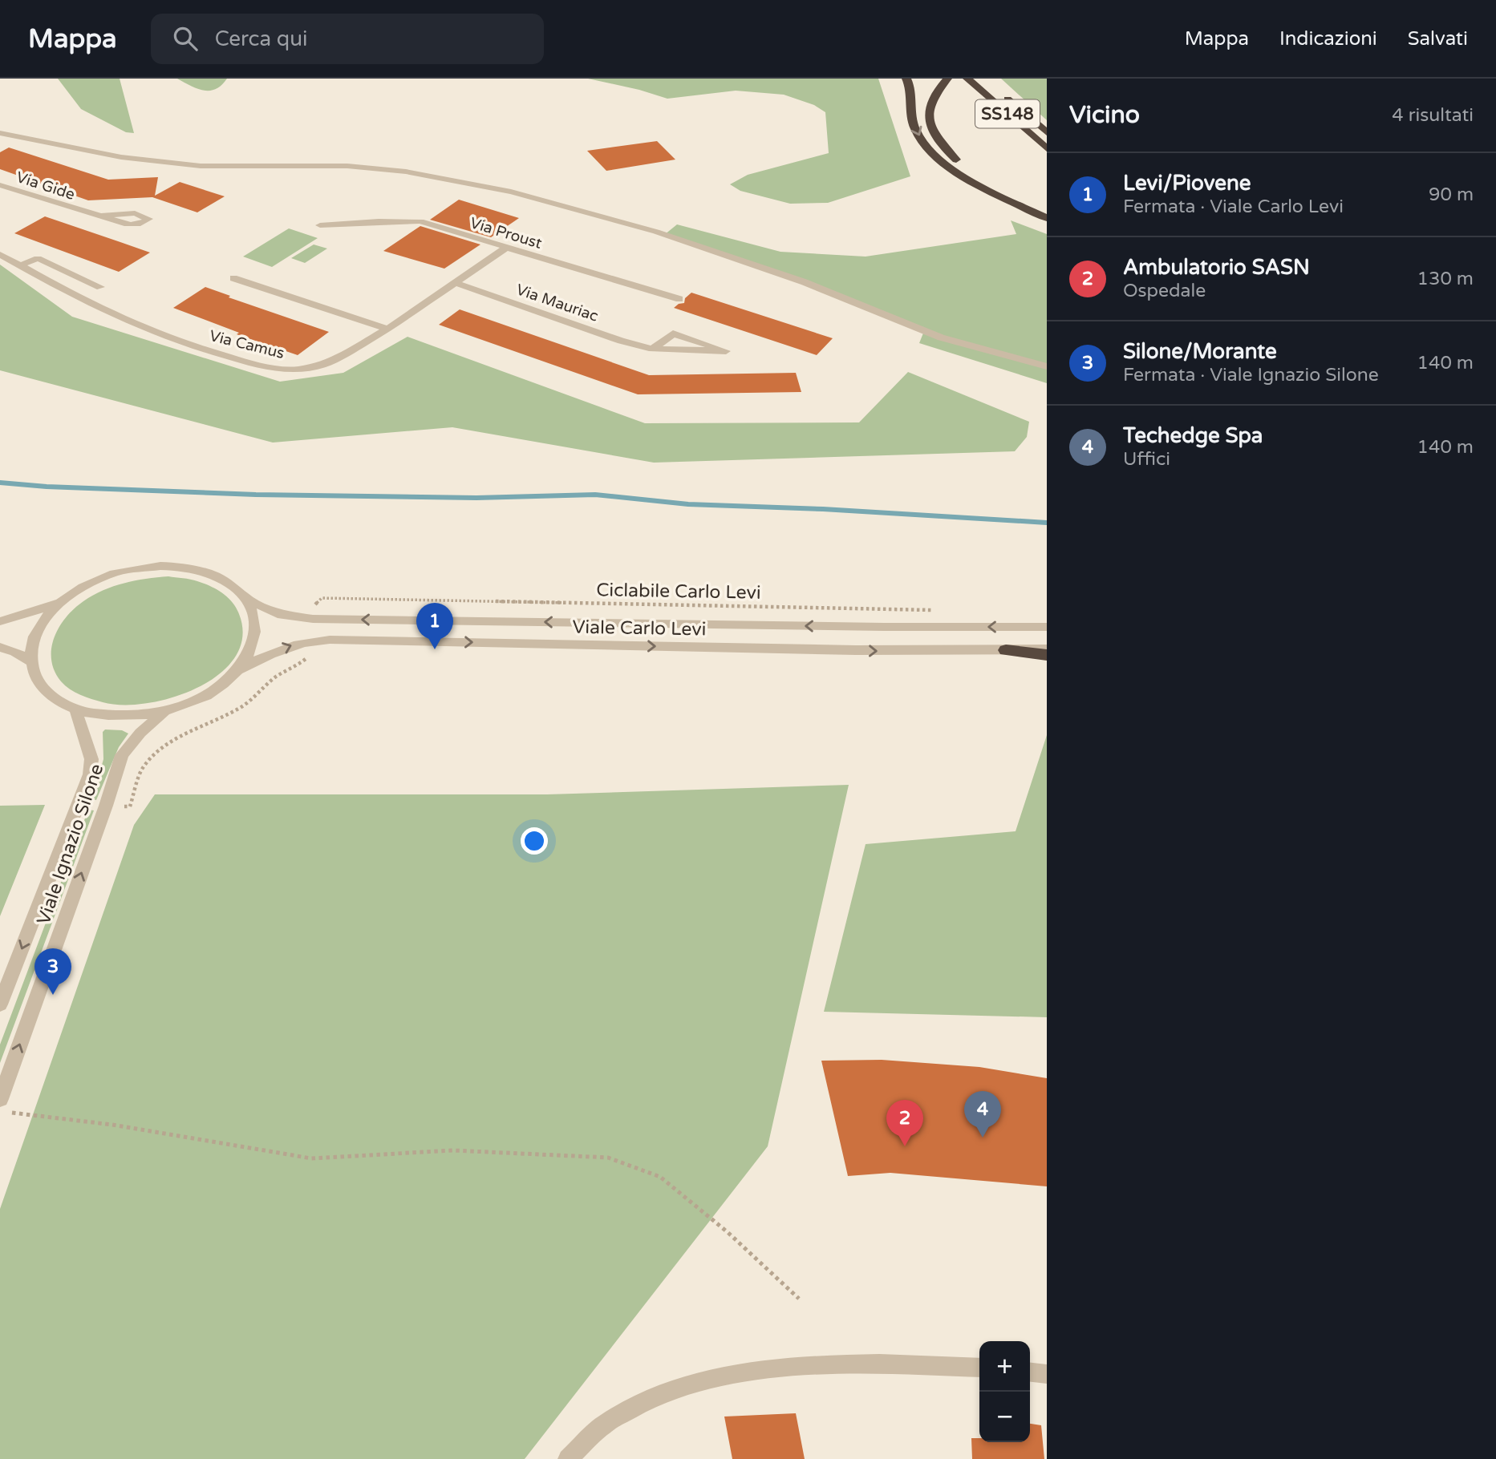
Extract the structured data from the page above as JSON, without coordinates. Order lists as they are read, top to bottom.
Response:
{
  "streets": {
    "highway": ["SS148"],
    "street": [
      "Via Gide",
      "Via Proust",
      "Via Mauriac",
      "Via Camus",
      "Viale Carlo Levi",
      "Viale Ignazio Silone"
    ],
    "path": ["Ciclabile Carlo Levi"]
  },
  "crossings": [
    ["Via Proust", "Via Camus"],
    ["Via Mauriac", "Via Camus"],
    ["Viale Carlo Levi", "Viale Ignazio Silone"]
  ],
  "page": {
    "header": "Mappa",
    "search": "Cerca qui",
    "nav": ["Mappa", "Indicazioni", "Salvati"],
    "heading": ["Vicino", "4 risultati"],
    "list": [
      {
        "mark": "1",
        "name": "Levi/Piovene",
        "note": "Fermata · Viale Carlo Levi",
        "value": "90 m"
      },
      {
        "mark": "2",
        "name": "Ambulatorio SASN",
        "note": "Ospedale",
        "value": "130 m"
      },
      {
        "mark": "3",
        "name": "Silone/Morante",
        "note": "Fermata · Viale Ignazio Silone",
        "value": "140 m"
      },
      {
        "mark": "4",
        "name": "Techedge Spa",
        "note": "Uffici",
        "value": "140 m"
      }
    ],
    "pins": [
      "1",
      "3",
      "4",
      "2"
    ],
    "map_buttons": ["+", "−"]
  }
}
